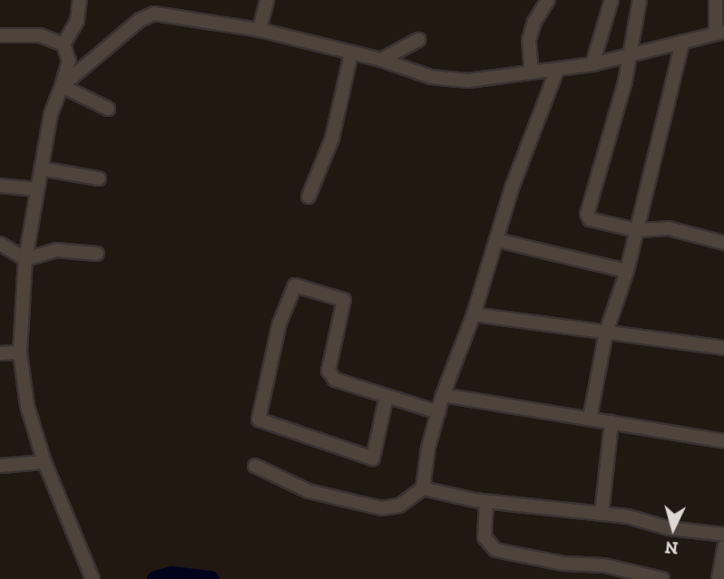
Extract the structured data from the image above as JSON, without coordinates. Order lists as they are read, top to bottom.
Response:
{
  "north": "bottom"
}
